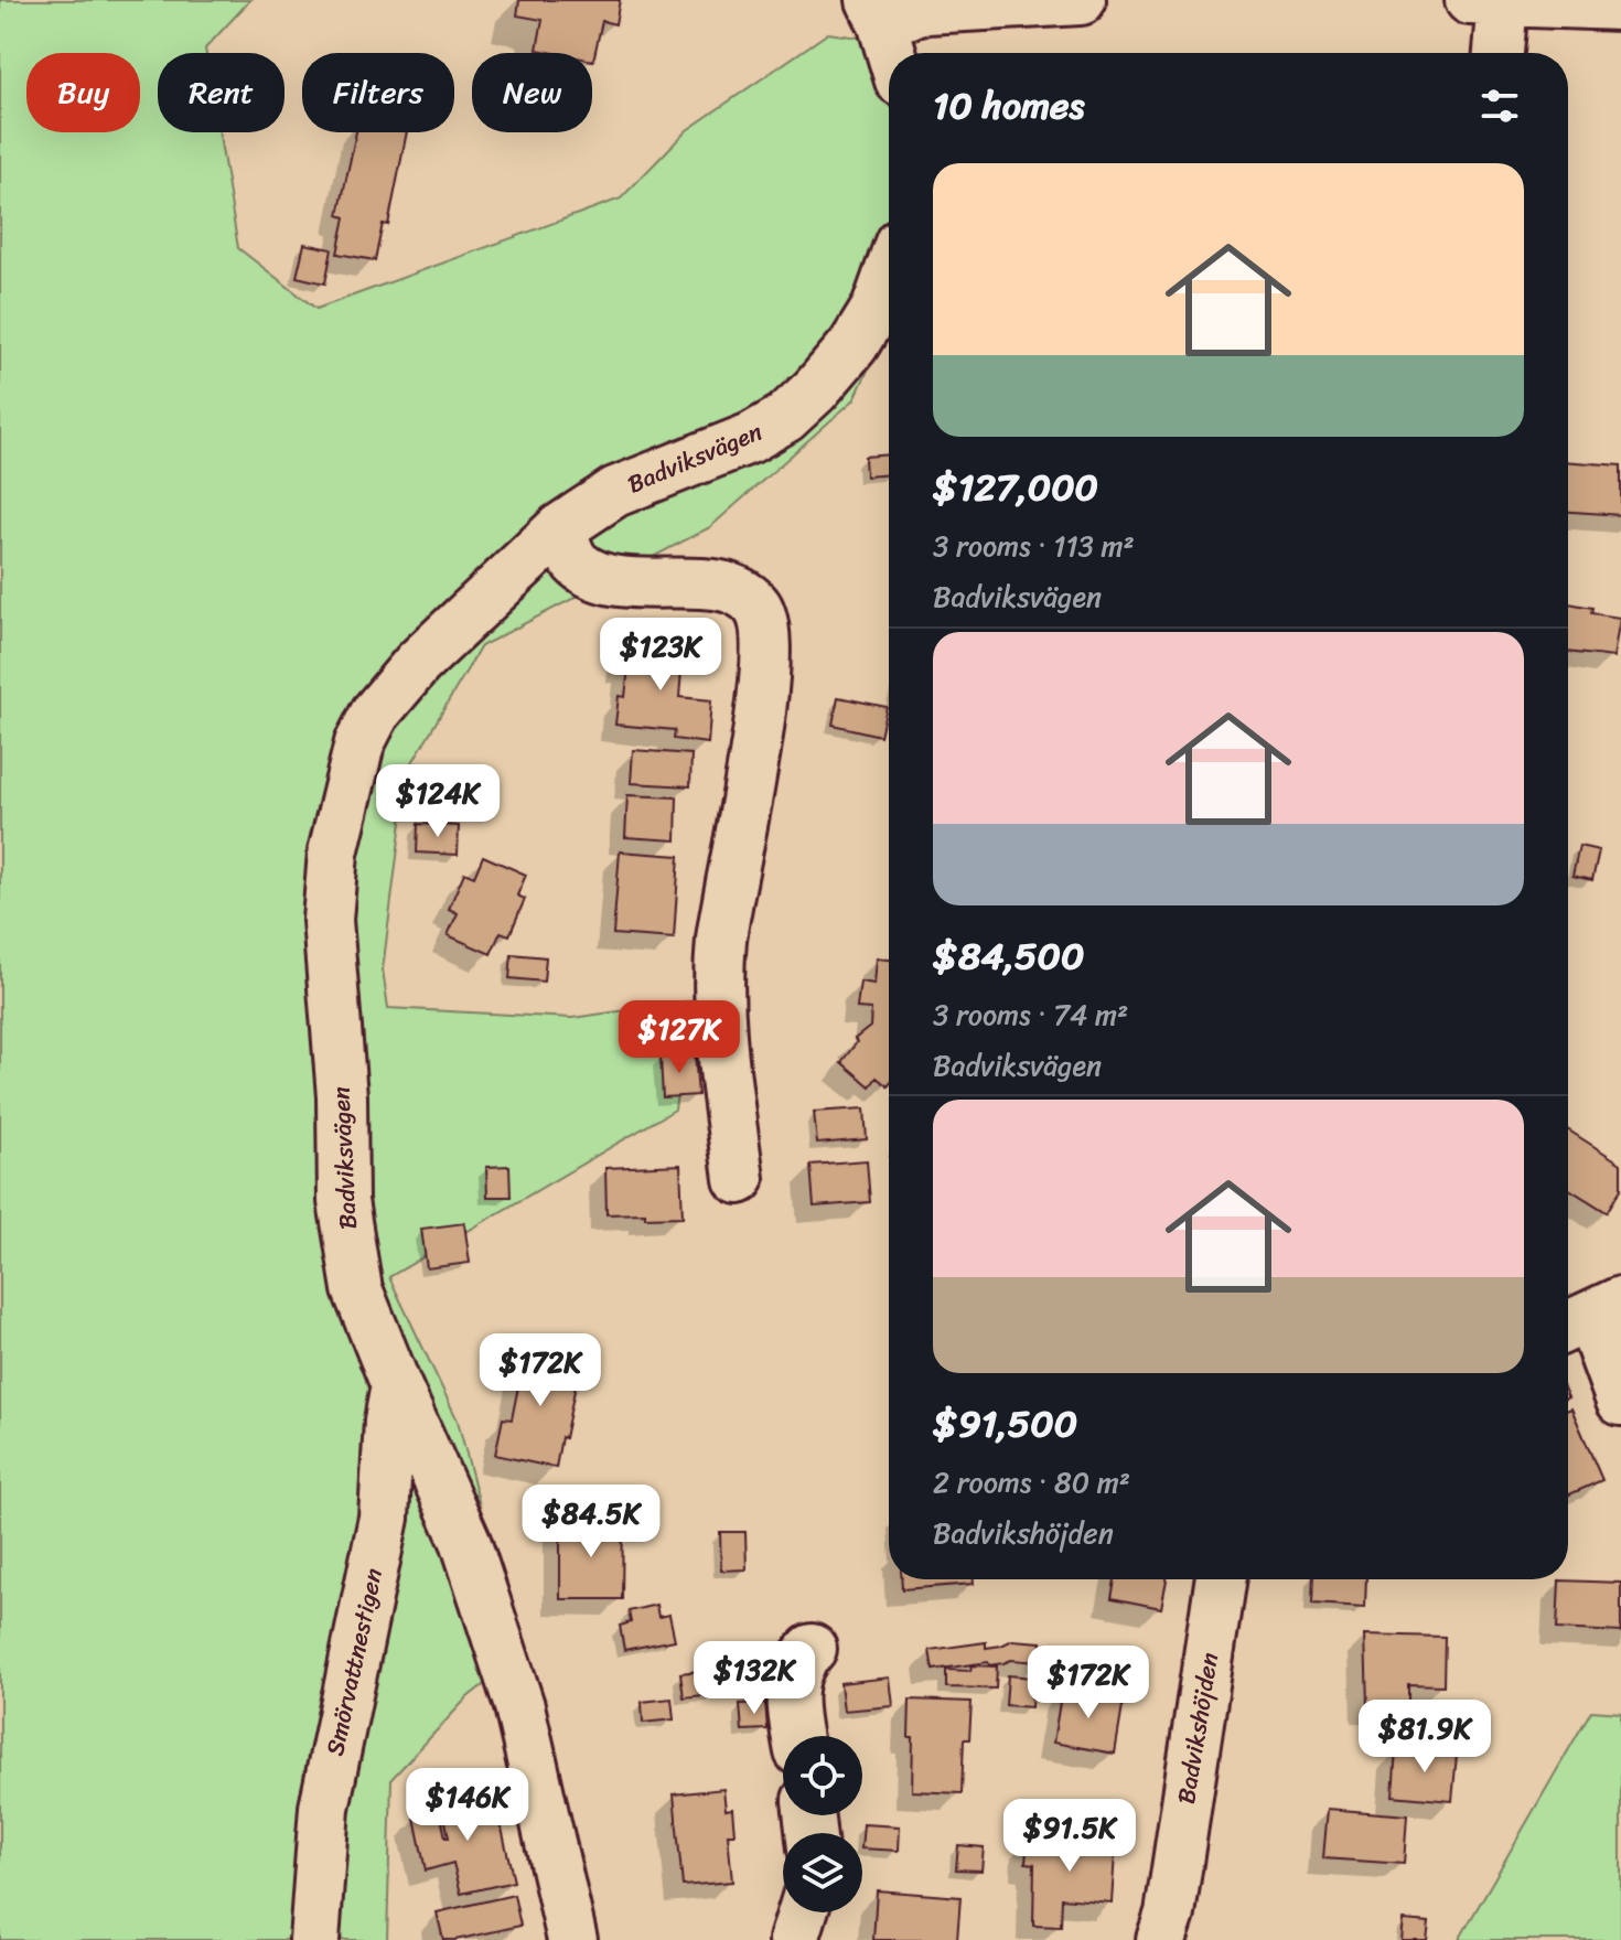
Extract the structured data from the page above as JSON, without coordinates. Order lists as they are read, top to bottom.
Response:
{
  "streets": {
    "street": ["Badviksvägen", "Smörvattnestigen", "Badvikshöjden"]
  },
  "crossings": [
    ["Badviksvägen", "Smörvattnestigen"]
  ],
  "page": {
    "chip": [
      "Buy",
      "Rent",
      "Filters",
      "New"
    ],
    "heading": "10 homes",
    "list": [
      {
        "name": "$127,000",
        "note": "3 rooms · 113 m² · Badviksvägen"
      },
      {
        "name": "$84,500",
        "note": "3 rooms · 74 m² · Badviksvägen"
      },
      {
        "name": "$91,500",
        "note": "2 rooms · 80 m² · Badvikshöjden"
      }
    ],
    "price": [
      "$123K",
      "$124K",
      "$127K",
      "$172K",
      "$84.5K",
      "$132K",
      "$172K",
      "$81.9K",
      "$146K",
      "$91.5K"
    ]
  }
}
